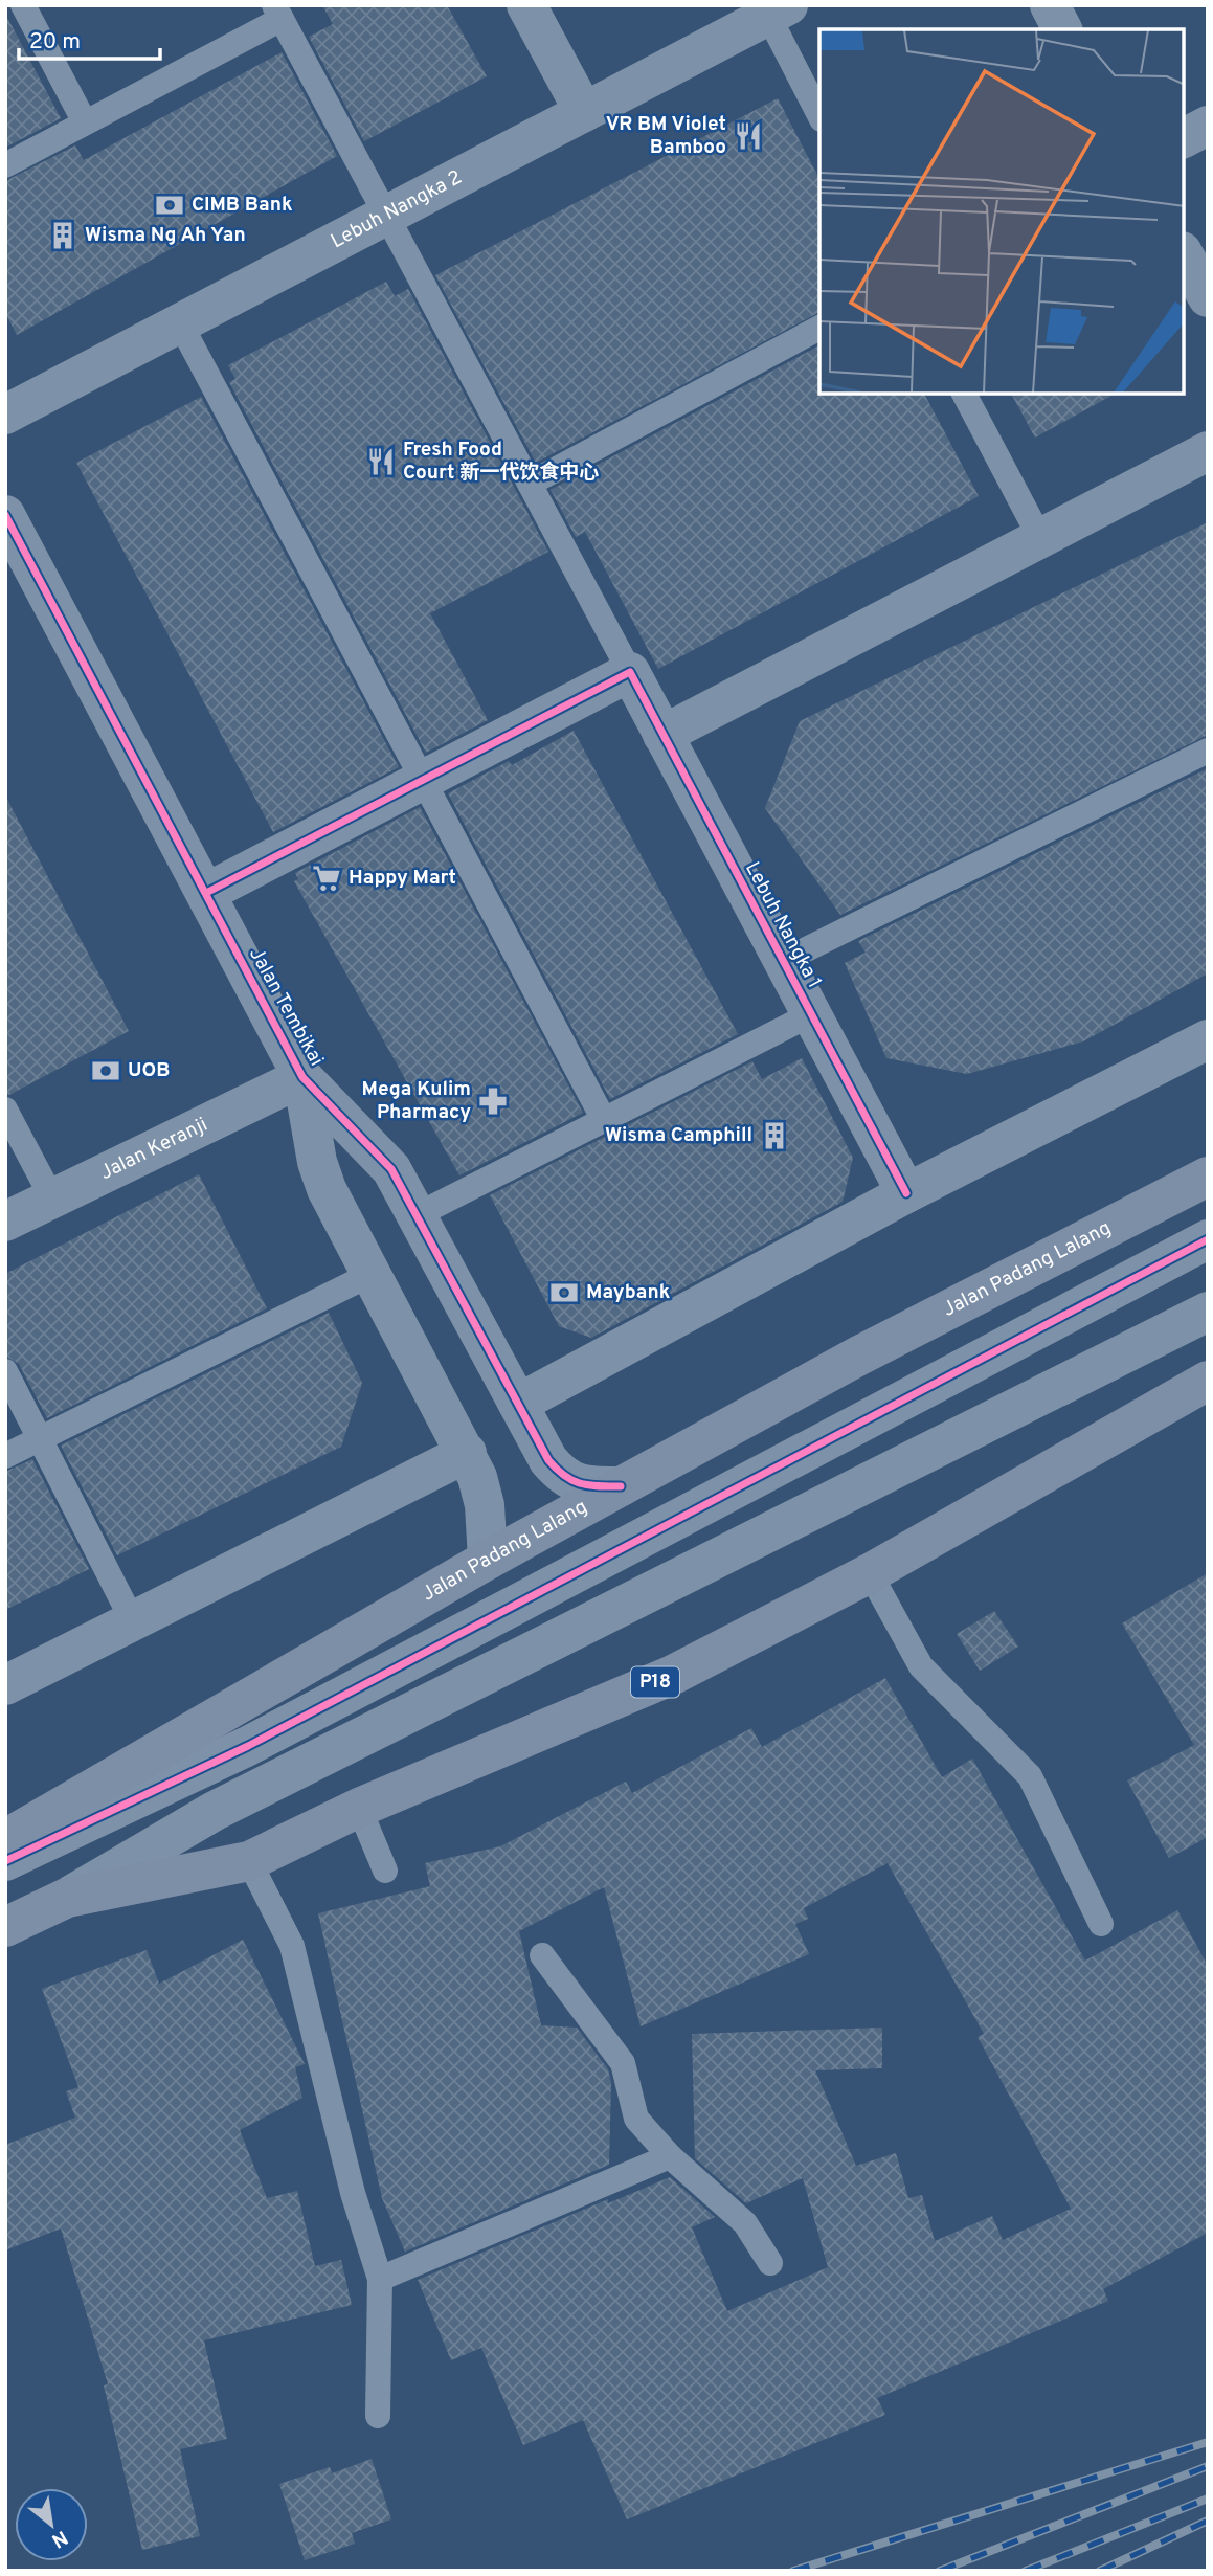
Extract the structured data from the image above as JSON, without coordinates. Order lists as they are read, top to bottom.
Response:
{
  "streets": {
    "main road": ["Jalan Padang Lalang", "P18"],
    "street": [
      "Lebuh Nangka 2",
      "Lebuh Nangka 1",
      "Jalan Tembikai",
      "Jalan Keranji"
    ]
  },
  "crossings": [
    ["Jalan Tembikai", "Jalan Keranji"],
    ["Jalan Tembikai", "Jalan Padang Lalang"]
  ],
  "places": {
    "restaurant": ["VR BM Violet Bamboo", "Fresh Food Court 新一代饮食中心"],
    "bank": ["CIMB Bank", "UOB", "Maybank"],
    "building": ["Wisma Ng Ah Yan", "Wisma Camphill"],
    "supermarket": ["Happy Mart"],
    "pharmacy": ["Mega Kulim Pharmacy"]
  },
  "scale_bar": "20 m",
  "north": "bottom right"
}
